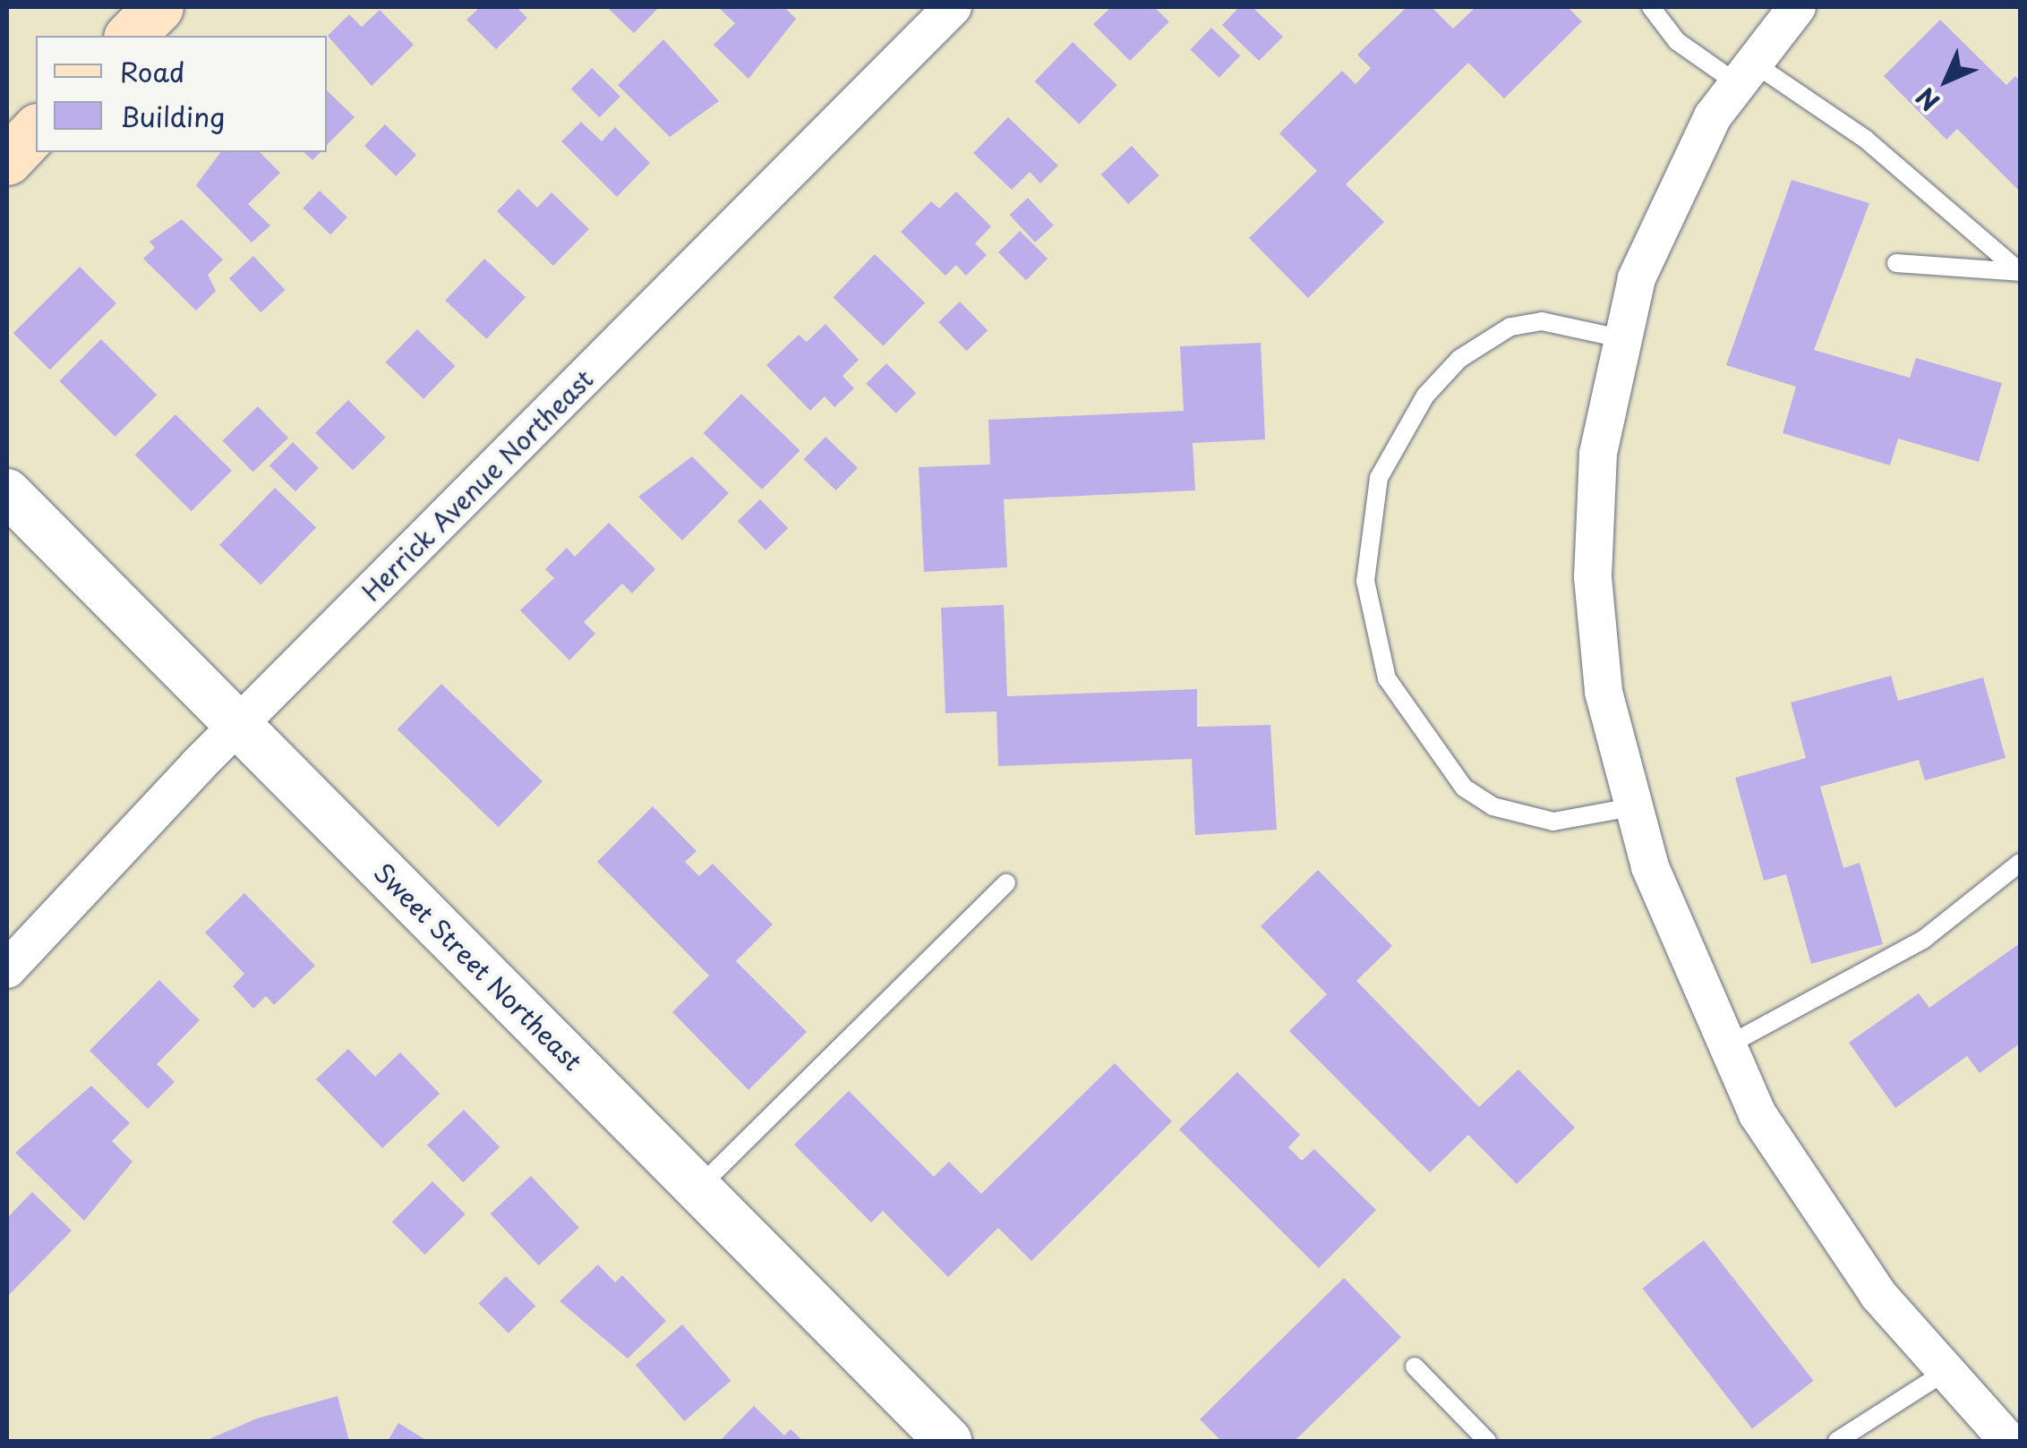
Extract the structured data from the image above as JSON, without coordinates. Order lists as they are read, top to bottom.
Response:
{
  "streets": {
    "street": ["Herrick Avenue Northeast", "Sweet Street Northeast"]
  },
  "crossings": [
    ["Herrick Avenue Northeast", "Sweet Street Northeast"]
  ],
  "legend": ["Road", "Building"],
  "north": "bottom left"
}
